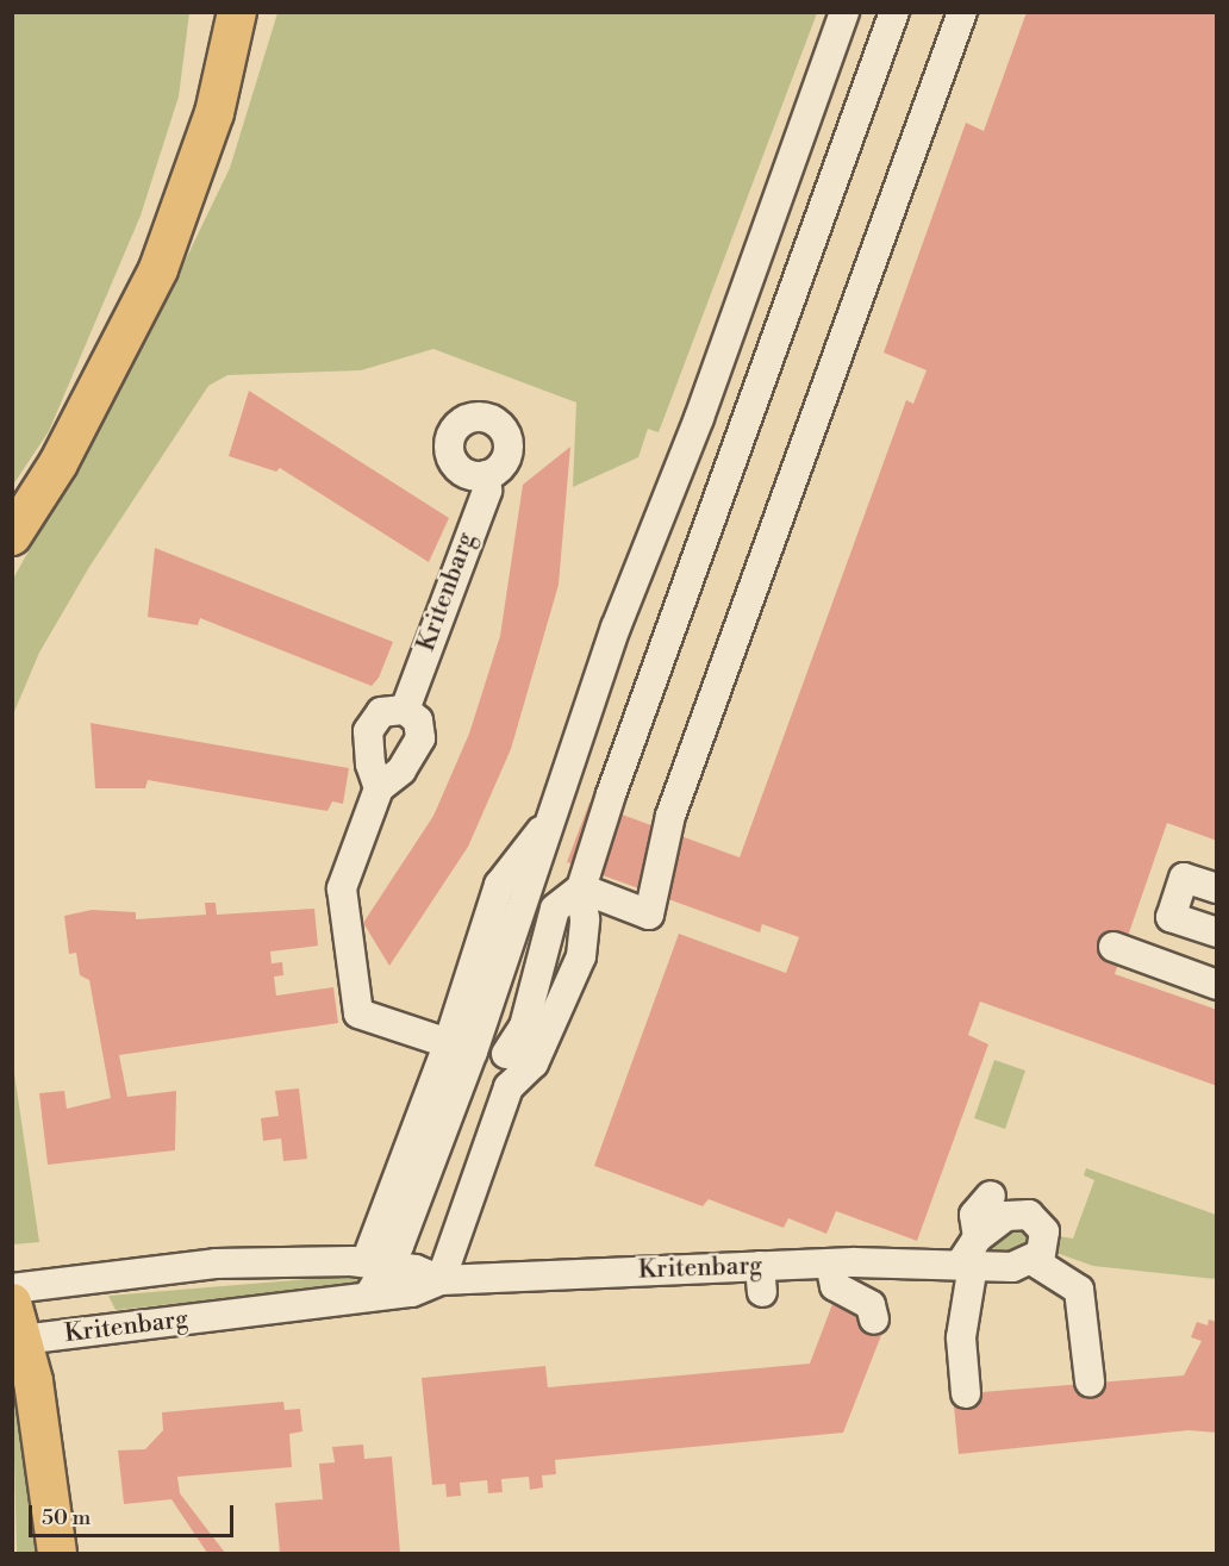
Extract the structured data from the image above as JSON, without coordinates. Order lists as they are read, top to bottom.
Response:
{
  "streets": {
    "street": ["Kritenbarg"]
  },
  "scale_bar": "50 m"
}
